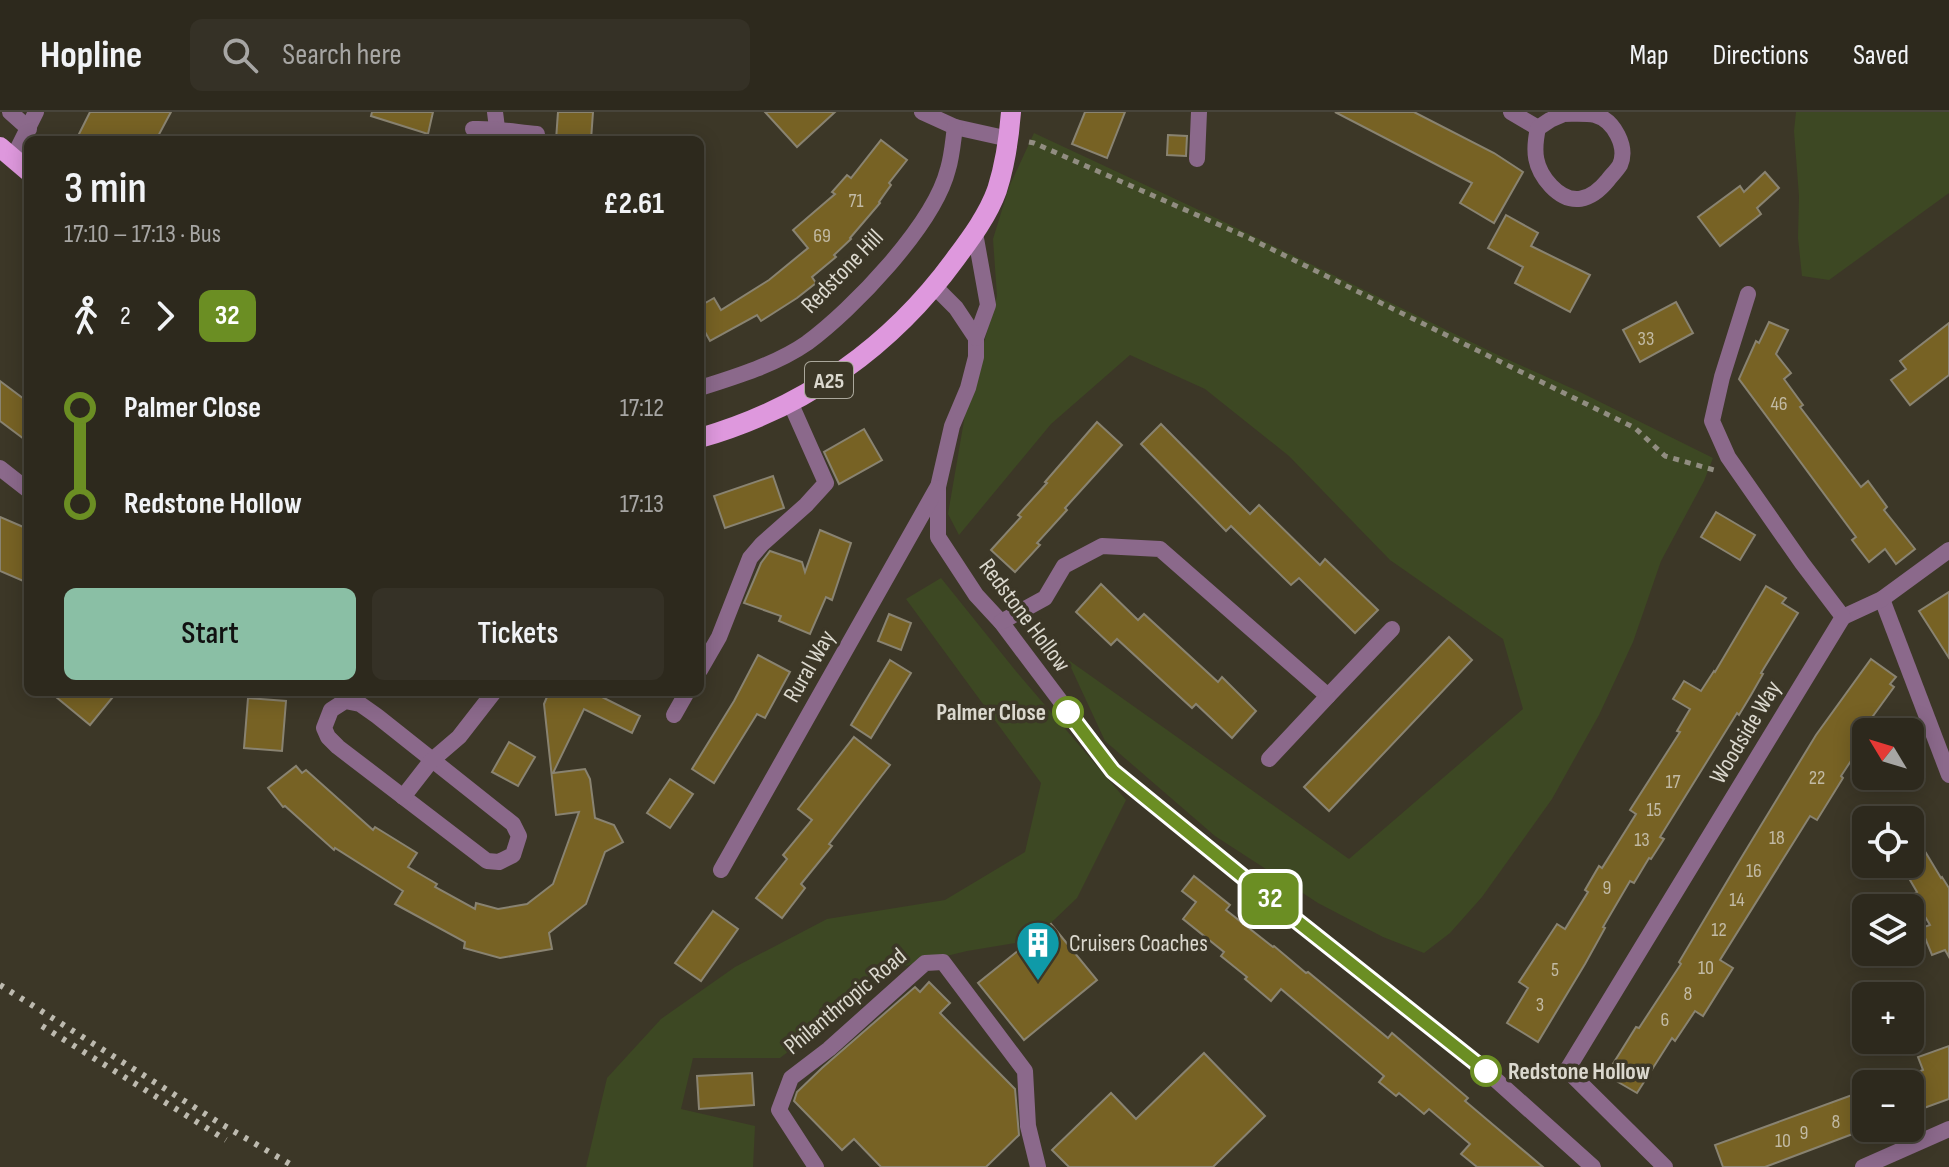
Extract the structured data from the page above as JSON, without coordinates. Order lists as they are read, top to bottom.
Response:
{
  "streets": {
    "main road": ["A25"],
    "street": [
      "Redstone Hill",
      "Redstone Hollow",
      "Rural Way",
      "Woodside Way",
      "Philanthropic Road"
    ]
  },
  "crossings": [
    ["A25", "Redstone Hollow"],
    ["Redstone Hollow", "Rural Way"]
  ],
  "places": {
    "other": ["Palmer Close", "Redstone Hollow"],
    "building": ["Cruisers Coaches"]
  },
  "lines": ["bus line 32"],
  "house_numbers": [
    "71",
    "69",
    "33",
    "46",
    "22",
    "17",
    "15",
    "18",
    "13",
    "16",
    "9",
    "14",
    "12",
    "10",
    "5",
    "8",
    "3",
    "6",
    "8",
    "9",
    "10"
  ],
  "north": "top left",
  "page": {
    "header": "Hopline",
    "search": "Search here",
    "nav": ["Map", "Directions", "Saved"],
    "on_map": "32",
    "heading": ["3 min", "17:10 – 17:13 · Bus", "£2.61"],
    "legs": ["2", "32"],
    "list": [
      {
        "name": "Palmer Close",
        "value": "17:12"
      },
      {
        "name": "Redstone Hollow",
        "value": "17:13"
      }
    ],
    "buttons": ["Start", "Tickets"],
    "map_buttons": ["+", "−"]
  }
}
